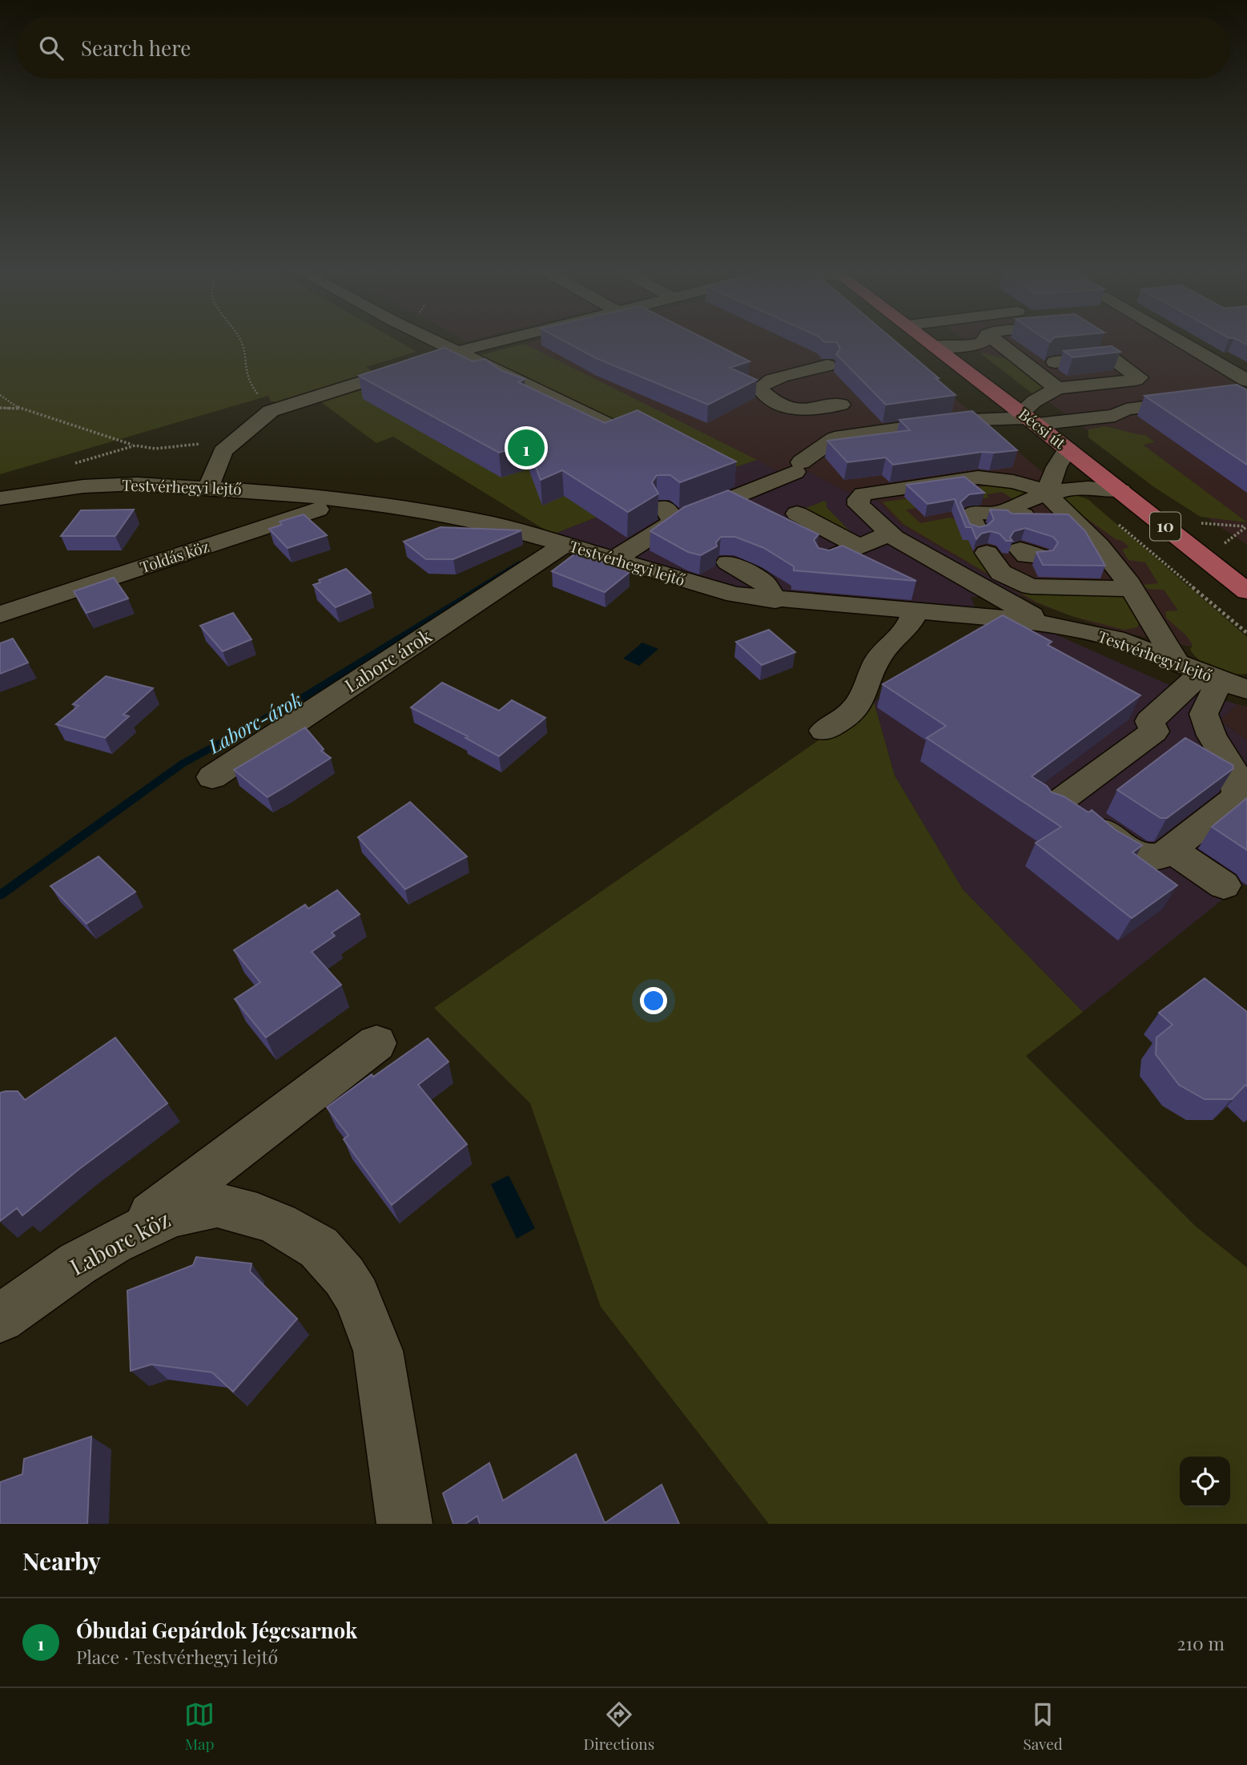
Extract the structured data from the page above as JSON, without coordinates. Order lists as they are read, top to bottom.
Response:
{
  "streets": {
    "main road": ["Bécsi út", "10"],
    "street": [
      "Testvérhegyi lejtő",
      "Toldás köz",
      "Laborc árok",
      "Laborc köz"
    ]
  },
  "crossings": [
    ["Testvérhegyi lejtő", "Toldás köz"],
    ["Testvérhegyi lejtő", "Laborc árok"]
  ],
  "water": ["Laborc-árok"],
  "page": {
    "search": "Search here",
    "pins": "1",
    "heading": "Nearby",
    "list": [
      {
        "mark": "1",
        "name": "Óbudai Gepárdok Jégcsarnok",
        "note": "Place · Testvérhegyi lejtő",
        "value": "210 m"
      }
    ],
    "nav": ["Map", "Directions", "Saved"]
  }
}
